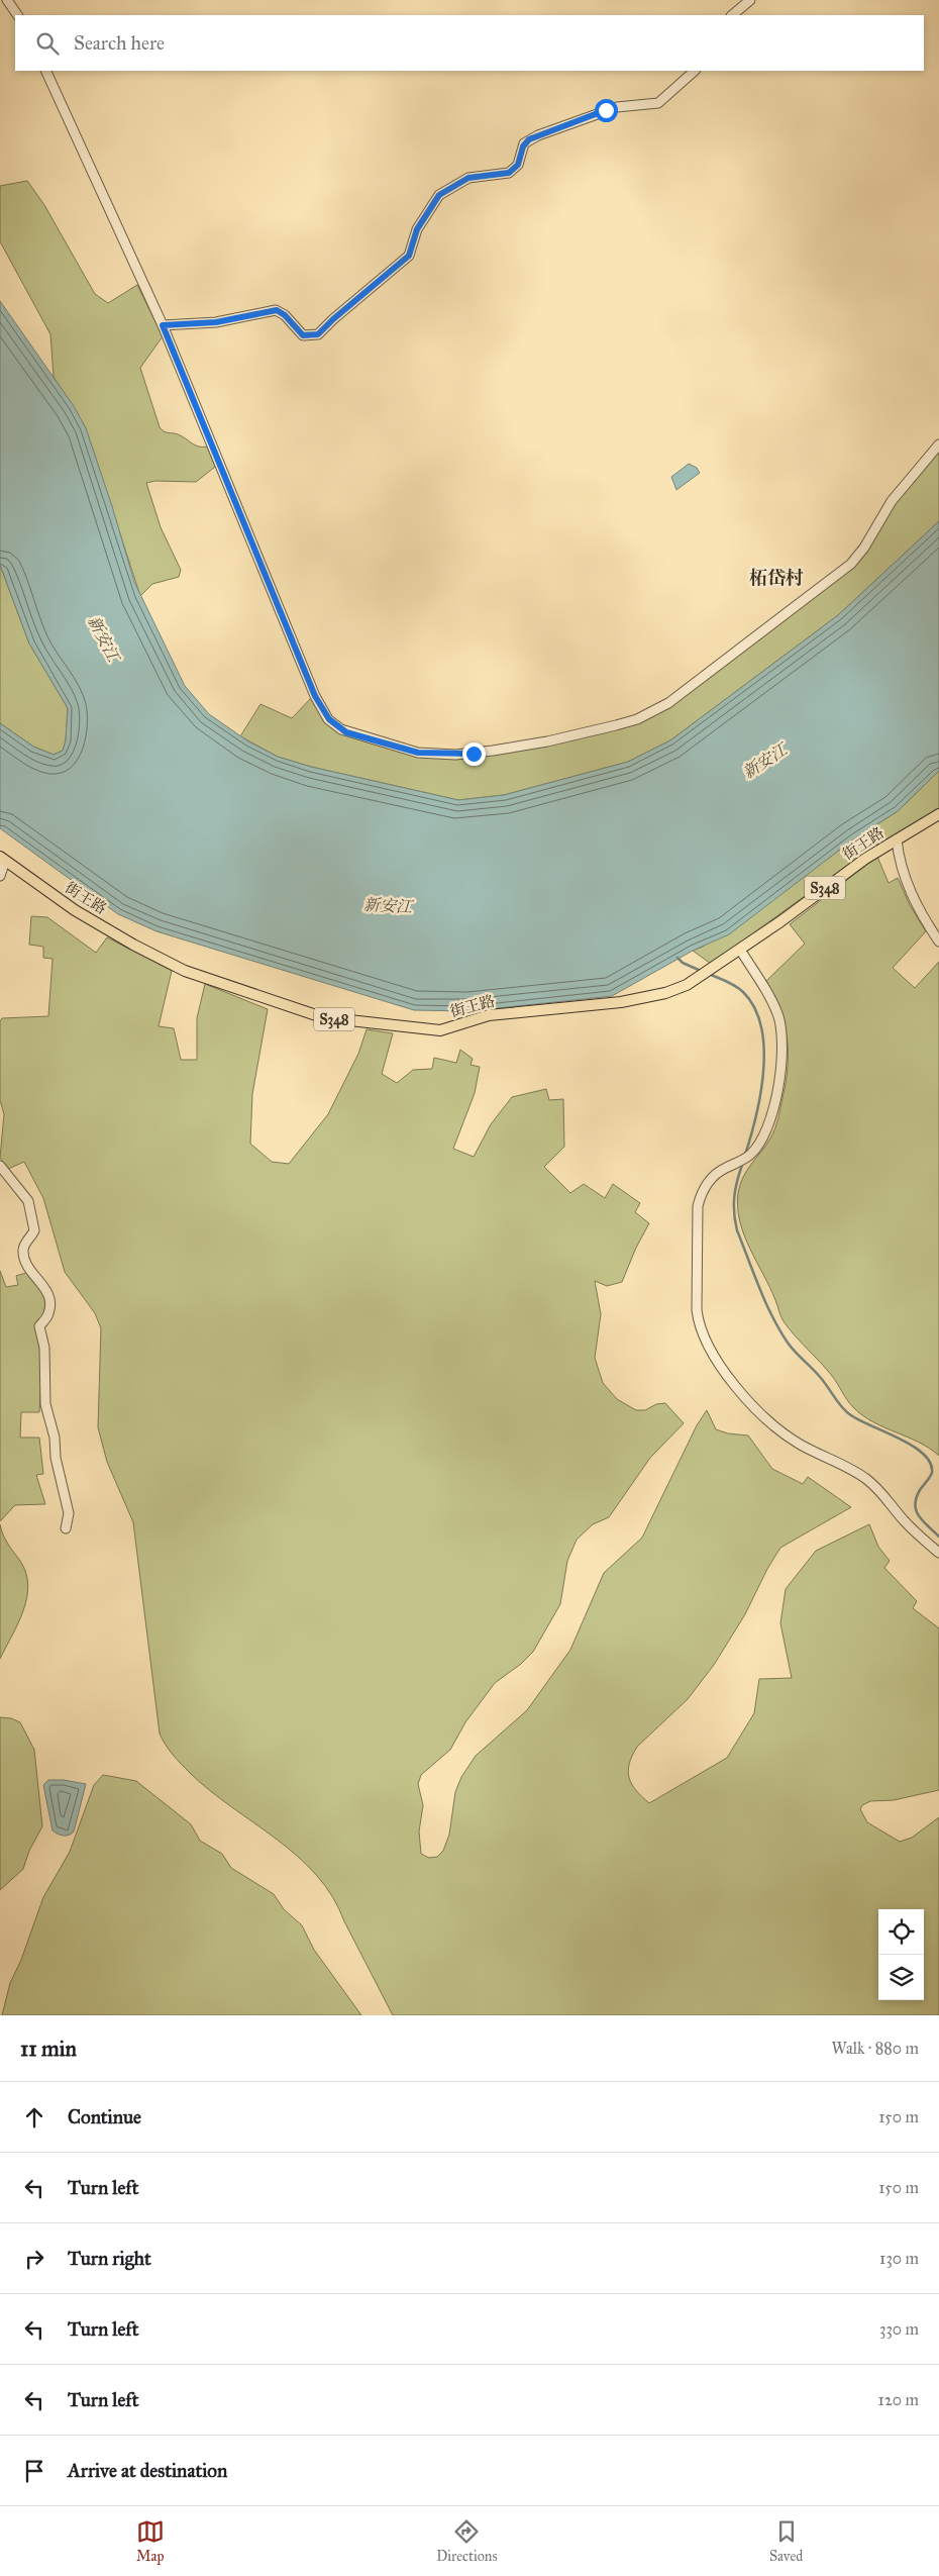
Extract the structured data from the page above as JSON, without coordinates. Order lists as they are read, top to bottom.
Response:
{
  "streets": {
    "main road": ["街王路", "S348"]
  },
  "districts": ["柘岱村"],
  "water": ["新安江"],
  "page": {
    "search": "Search here",
    "heading": ["11 min", "Walk · 880 m"],
    "list": [
      ["Continue", "150 m"],
      ["Turn left", "150 m"],
      ["Turn right", "130 m"],
      ["Turn left", "330 m"],
      ["Turn left", "120 m"],
      "Arrive at destination"
    ],
    "nav": ["Map", "Directions", "Saved"]
  }
}
